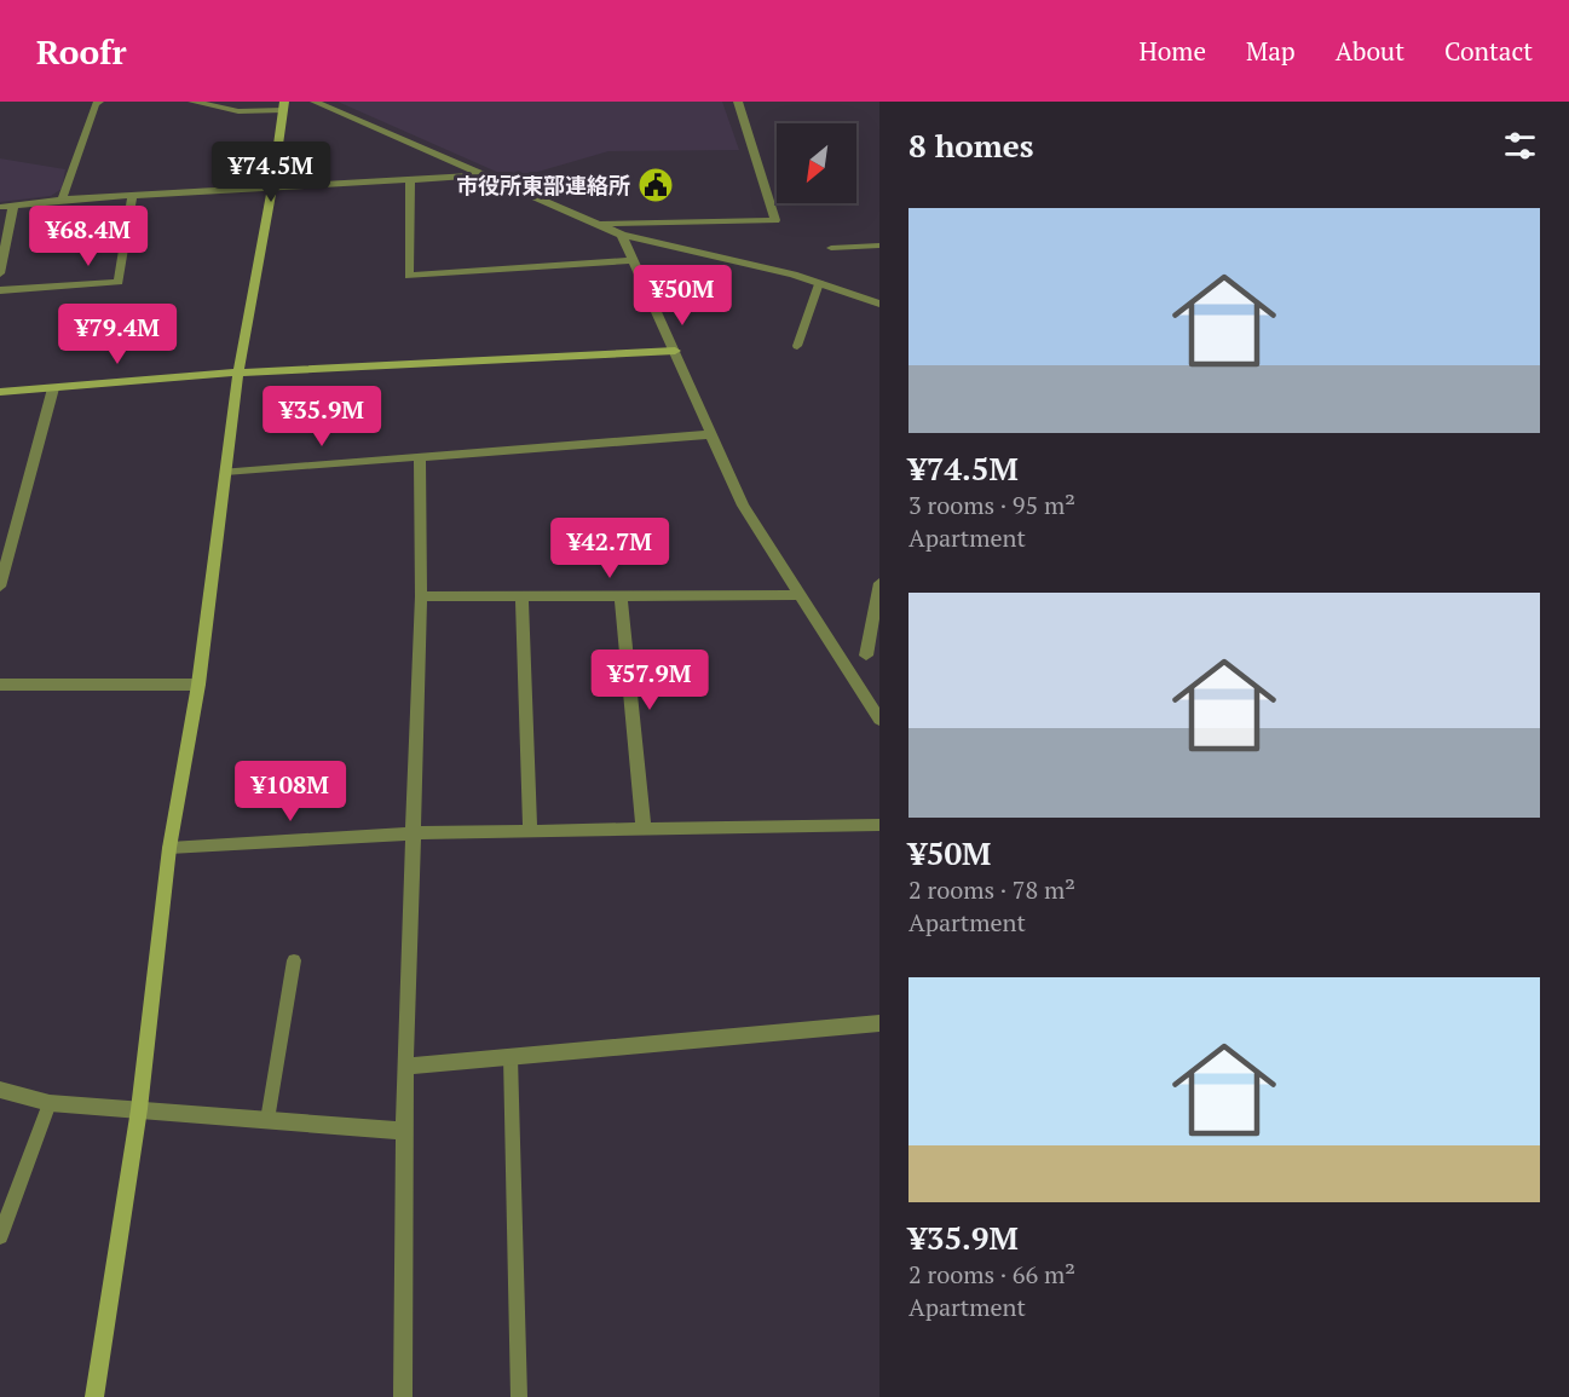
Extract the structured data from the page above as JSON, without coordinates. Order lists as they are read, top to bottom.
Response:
{
  "places": {
    "public building": ["市役所東部連絡所"]
  },
  "north": "bottom left",
  "page": {
    "header": "Roofr",
    "nav": [
      "Home",
      "Map",
      "About",
      "Contact"
    ],
    "heading": "8 homes",
    "price": [
      "¥74.5M",
      "¥68.4M",
      "¥50M",
      "¥79.4M",
      "¥35.9M",
      "¥42.7M",
      "¥57.9M",
      "¥108M"
    ],
    "list": [
      {
        "name": "¥74.5M",
        "note": "3 rooms · 95 m² · Apartment"
      },
      {
        "name": "¥50M",
        "note": "2 rooms · 78 m² · Apartment"
      },
      {
        "name": "¥35.9M",
        "note": "2 rooms · 66 m² · Apartment"
      }
    ]
  }
}
